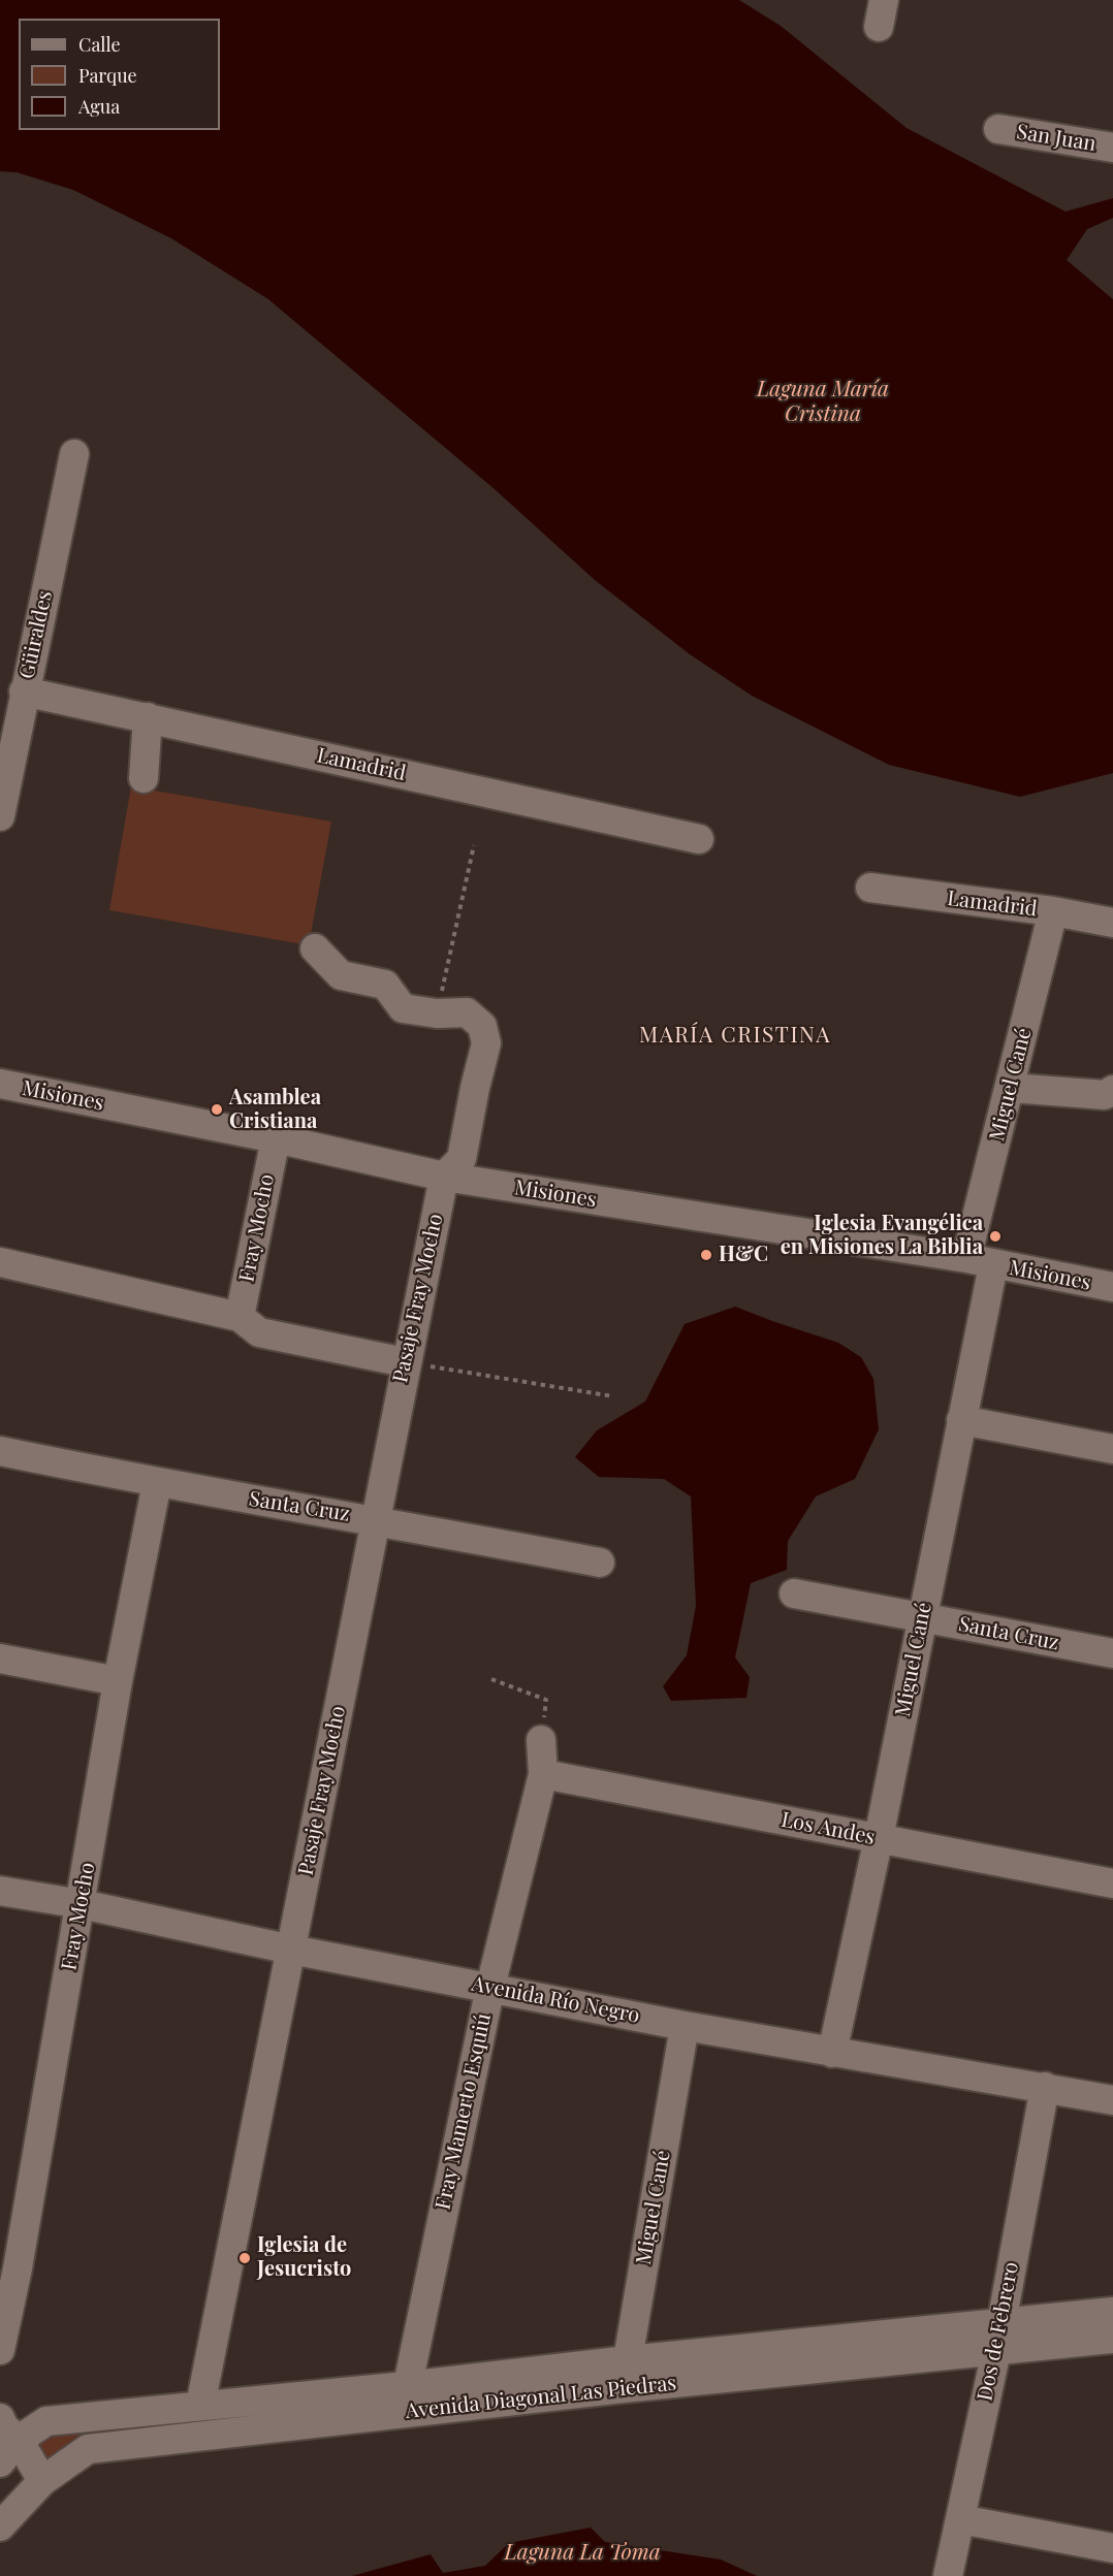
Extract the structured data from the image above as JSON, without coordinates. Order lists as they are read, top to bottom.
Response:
{
  "streets": {
    "street": [
      "San Juan",
      "Güiraldes",
      "Lamadrid",
      "Miguel Cané",
      "Misiones",
      "Fray Mocho",
      "Pasaje Fray Mocho",
      "Santa Cruz",
      "Los Andes",
      "Avenida Río Negro",
      "Fray Mamerto Esquiú",
      "Dos de Febrero",
      "Avenida Diagonal Las Piedras"
    ]
  },
  "crossings": [
    ["Güiraldes", "Lamadrid"],
    ["Lamadrid", "Miguel Cané"],
    ["Miguel Cané", "Misiones"],
    ["Miguel Cané", "Santa Cruz"],
    ["Miguel Cané", "Los Andes"],
    ["Miguel Cané", "Avenida Río Negro"],
    ["Miguel Cané", "Avenida Diagonal Las Piedras"],
    ["Misiones", "Fray Mocho"],
    ["Misiones", "Pasaje Fray Mocho"],
    ["Fray Mocho", "Santa Cruz"],
    ["Fray Mocho", "Avenida Río Negro"],
    ["Pasaje Fray Mocho", "Santa Cruz"],
    ["Pasaje Fray Mocho", "Avenida Río Negro"],
    ["Pasaje Fray Mocho", "Avenida Diagonal Las Piedras"],
    ["Los Andes", "Fray Mamerto Esquiú"],
    ["Avenida Río Negro", "Fray Mamerto Esquiú"],
    ["Avenida Río Negro", "Dos de Febrero"],
    ["Fray Mamerto Esquiú", "Avenida Diagonal Las Piedras"],
    ["Dos de Febrero", "Avenida Diagonal Las Piedras"]
  ],
  "districts": ["MARÍA CRISTINA"],
  "water": ["Laguna María Cristina", "Laguna La Toma"],
  "places": [
    "Asamblea Cristiana",
    "Iglesia Evangélica en Misiones La Biblia",
    "H&C",
    "Iglesia de Jesucristo"
  ],
  "legend": ["Calle", "Parque", "Agua"]
}
